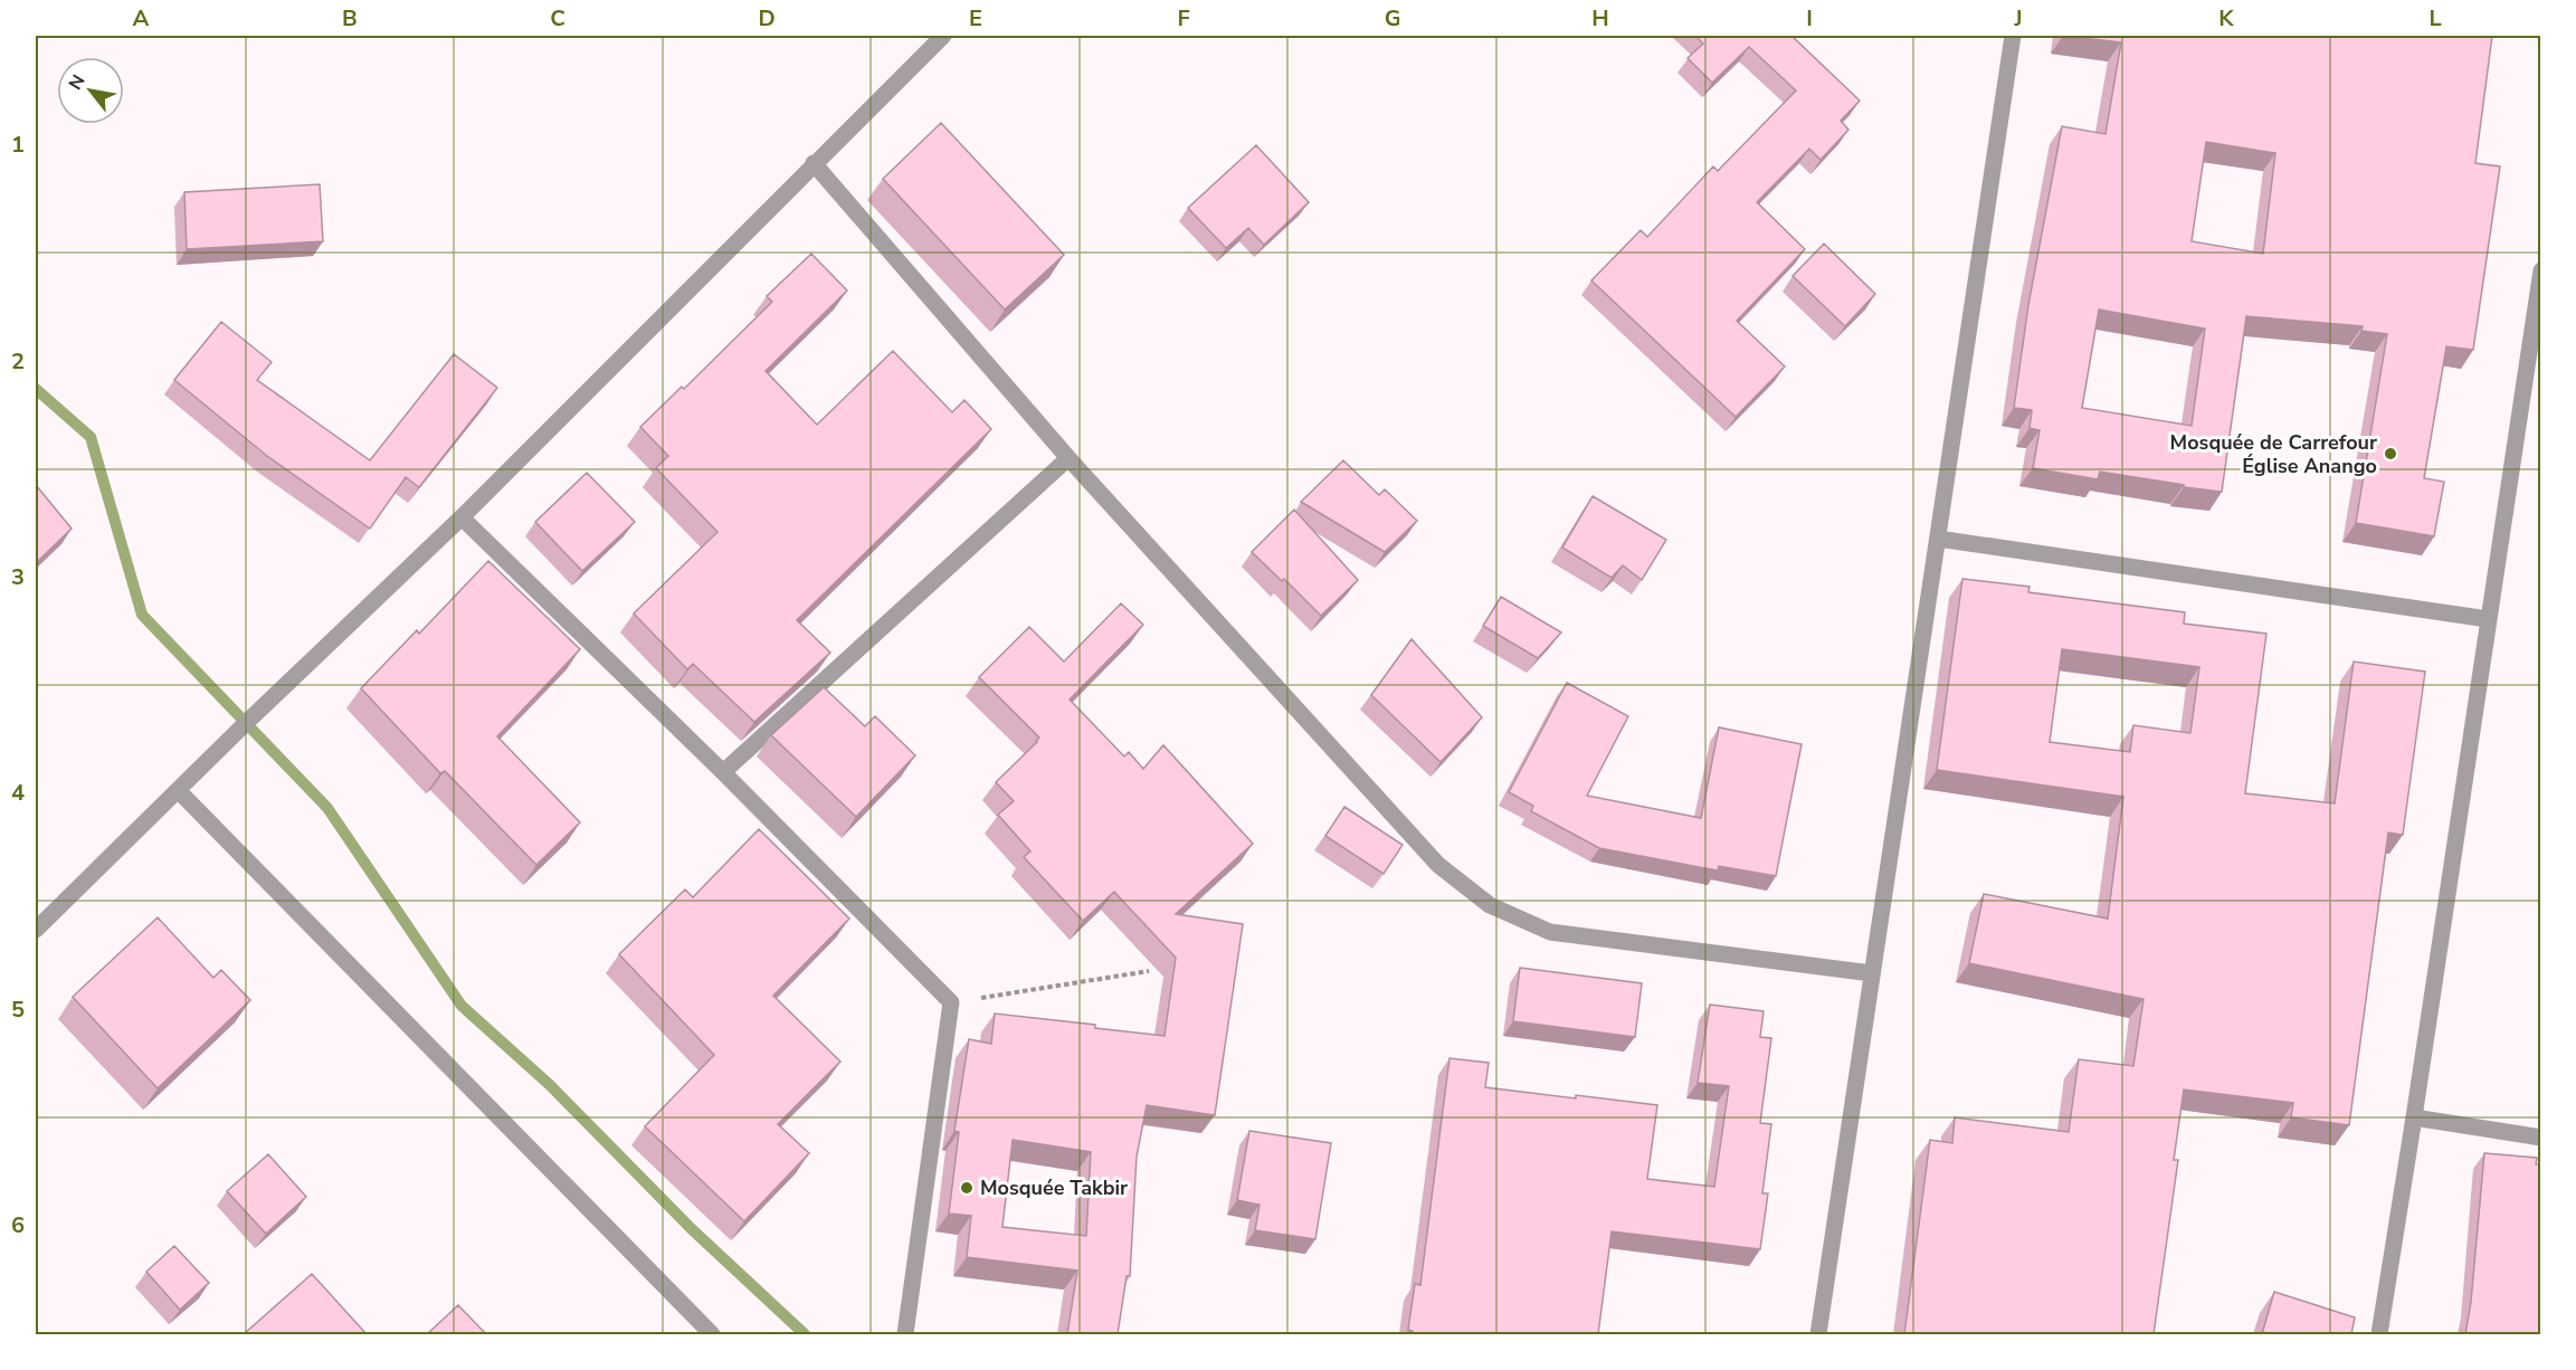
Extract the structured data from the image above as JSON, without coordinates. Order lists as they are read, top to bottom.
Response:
{
  "places": ["Mosquée de Carrefour Église Anango", "Mosquée Takbir"],
  "north": "top left",
  "grid": {
    "columns": [
      "A",
      "B",
      "C",
      "D",
      "E",
      "F",
      "G",
      "H",
      "I",
      "J",
      "K",
      "L"
    ],
    "rows": [
      "1",
      "2",
      "3",
      "4",
      "5",
      "6"
    ]
  }
}
